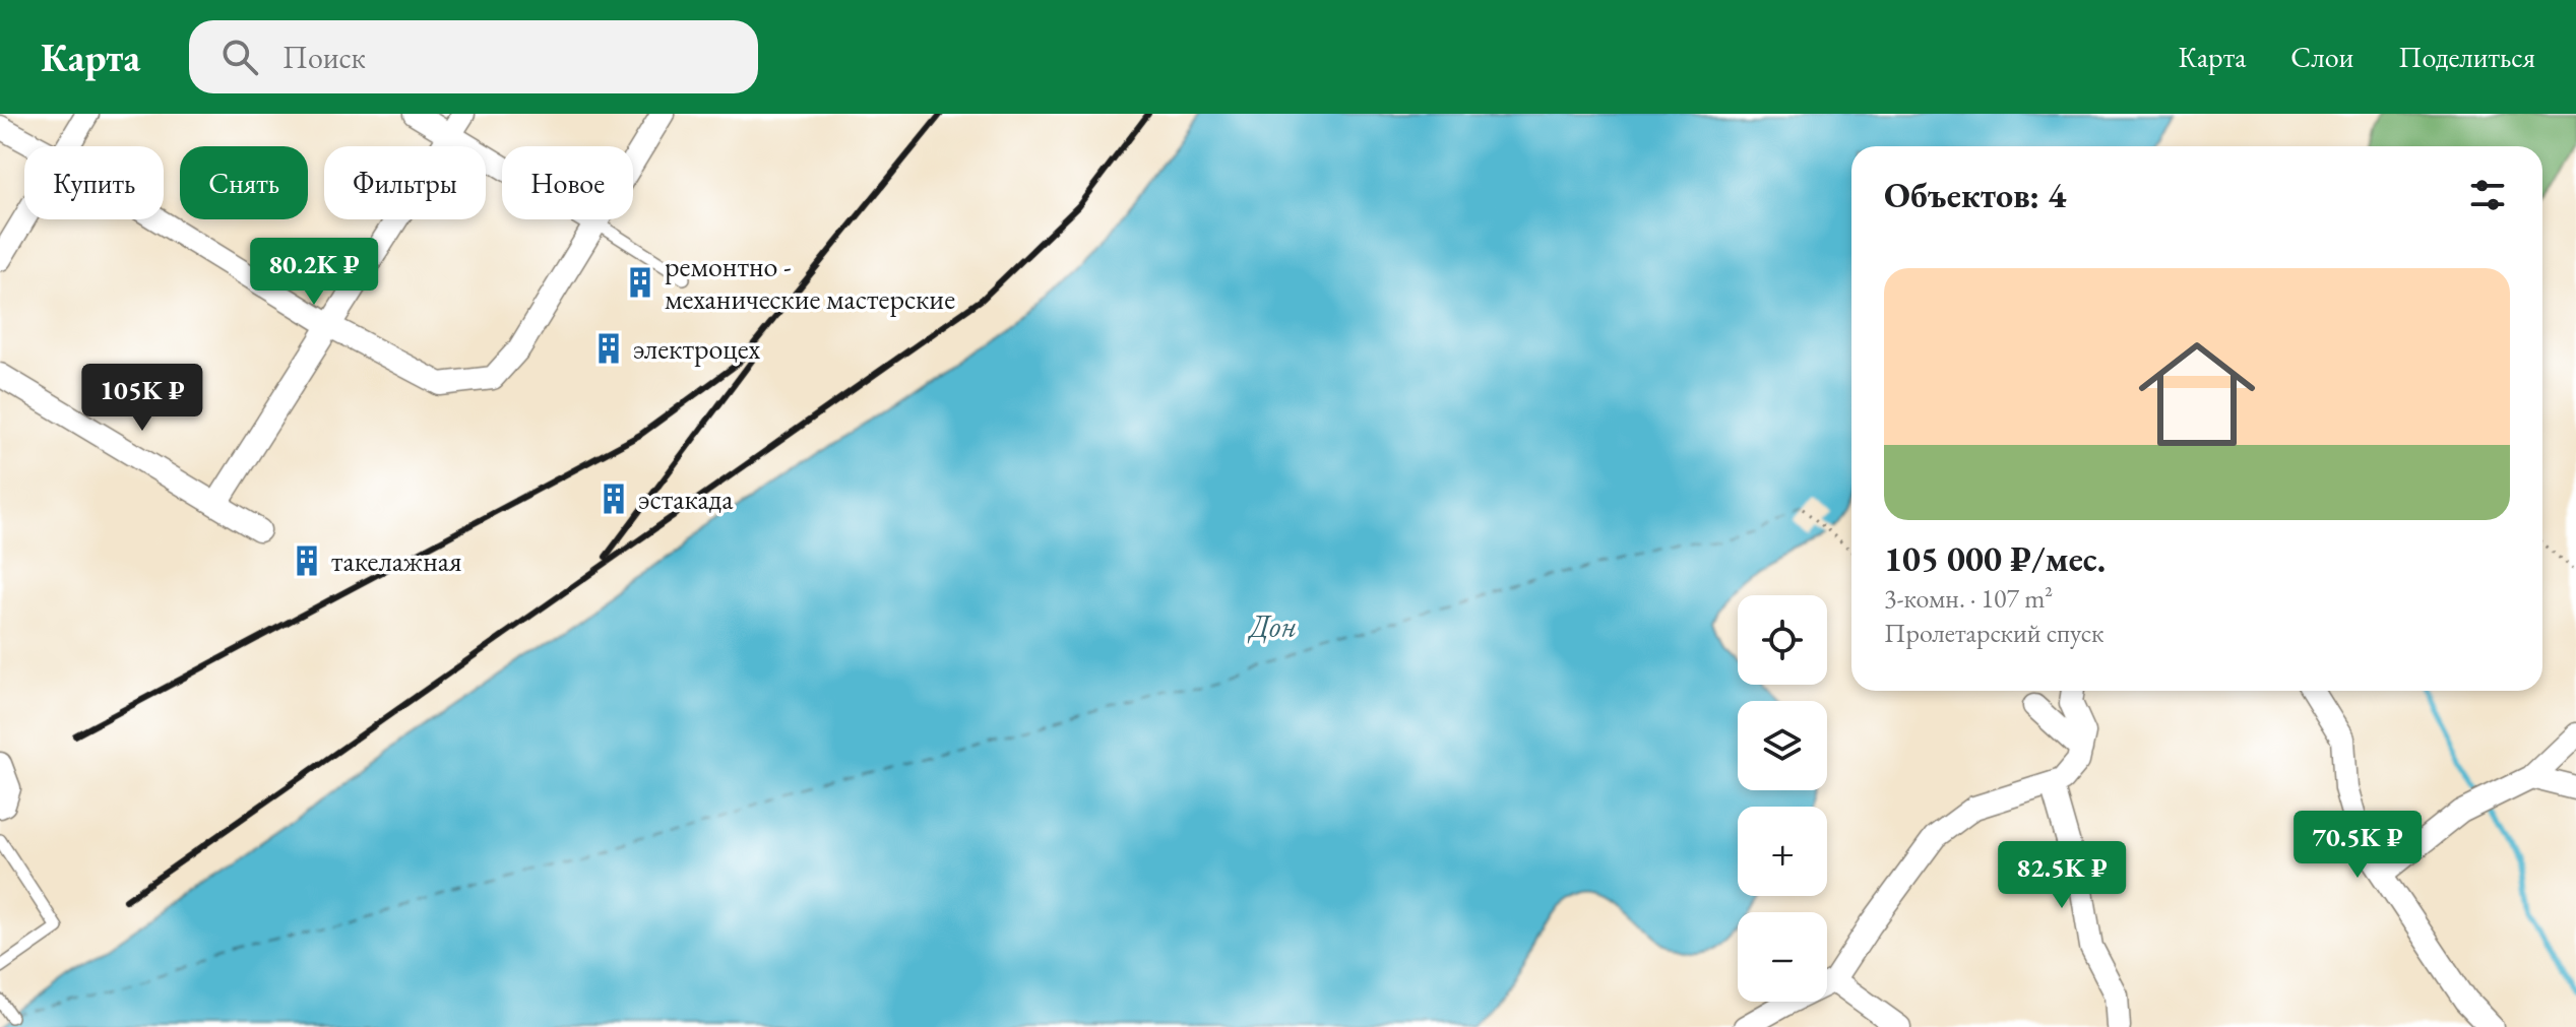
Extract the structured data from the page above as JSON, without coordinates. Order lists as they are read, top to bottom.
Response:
{
  "water": ["Дон"],
  "places": {
    "building": [
      "ремонтно - механические мастерские",
      "электроцех",
      "эстакада",
      "такелажная"
    ]
  },
  "page": {
    "header": "Карта",
    "search": "Поиск",
    "nav": ["Карта", "Слои", "Поделиться"],
    "chip": [
      "Купить",
      "Снять",
      "Фильтры",
      "Новое"
    ],
    "heading": "Объектов: 4",
    "price": [
      "80.2K ₽",
      "105K ₽",
      "70.5K ₽",
      "82.5K ₽"
    ],
    "list": [
      {
        "name": "105 000 ₽/мес.",
        "note": "3-комн. · 107 m² · Пролетарский спуск"
      }
    ],
    "map_buttons": ["+", "−"]
  }
}
